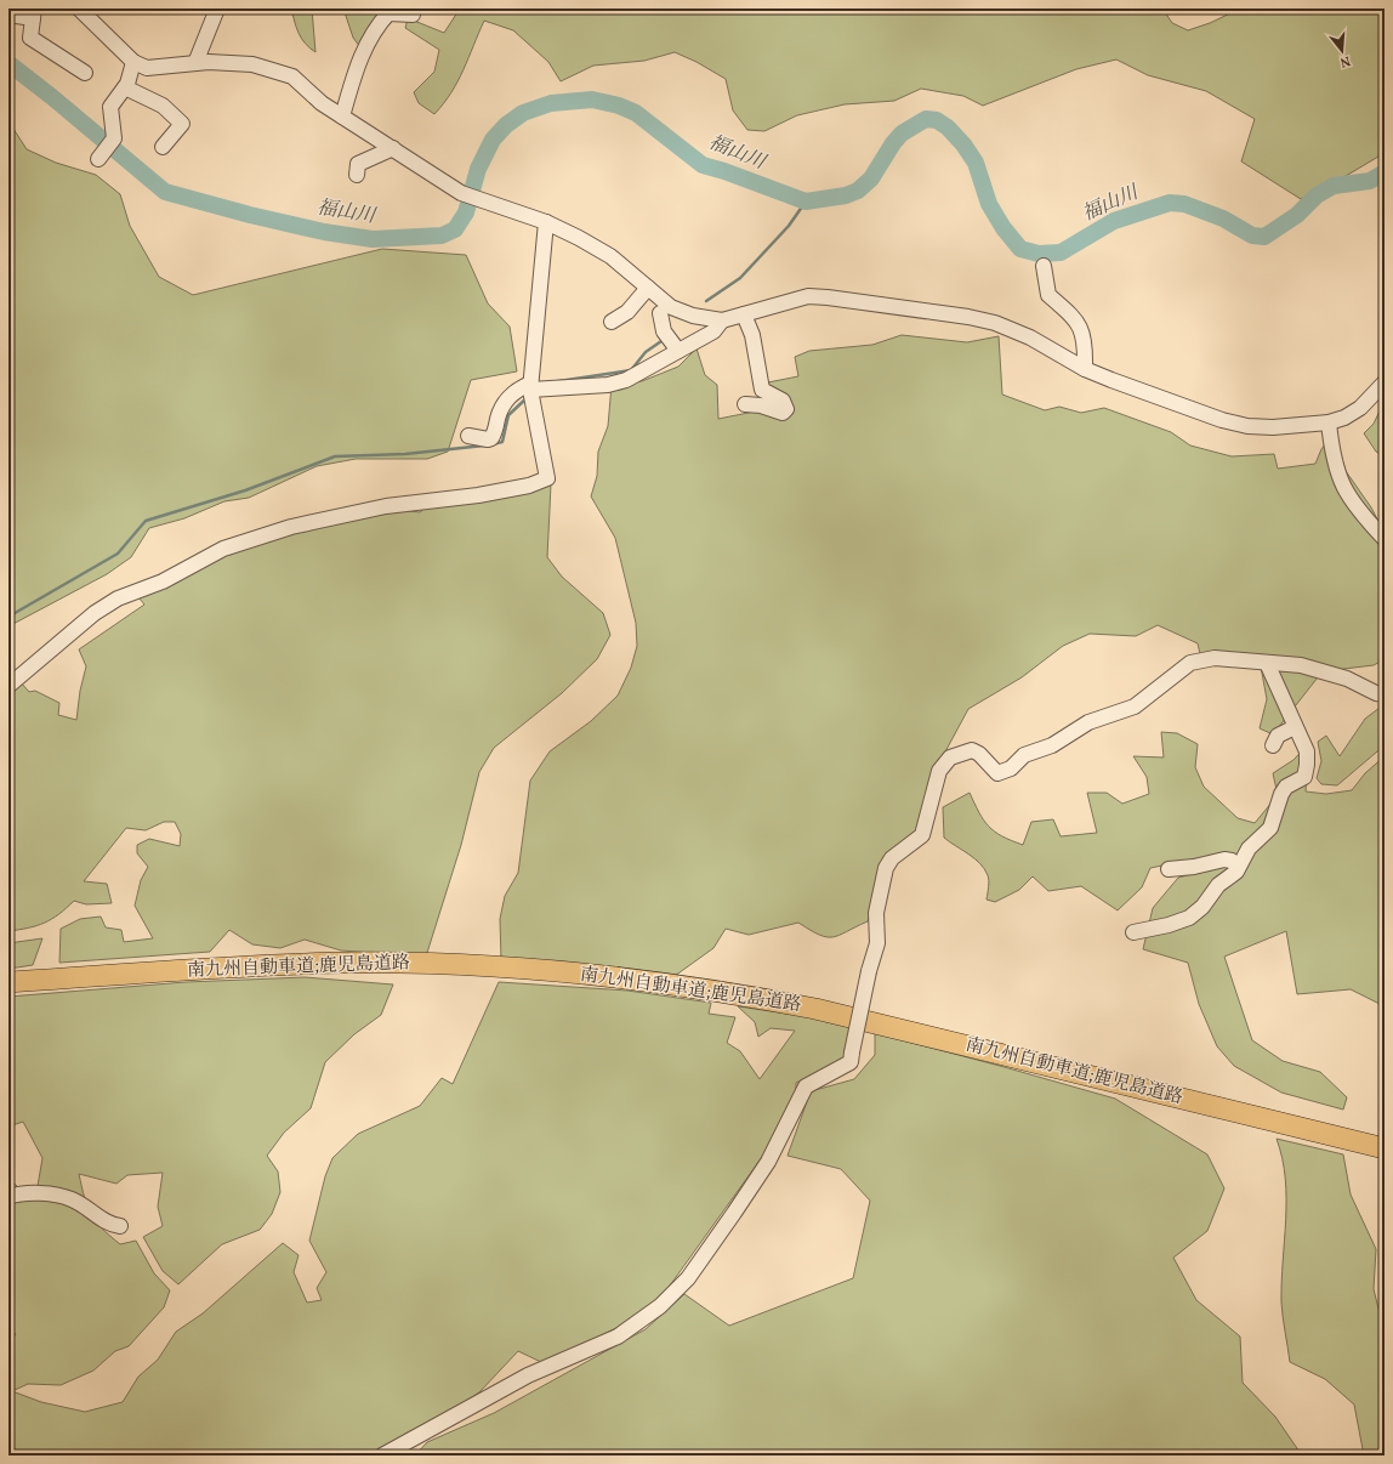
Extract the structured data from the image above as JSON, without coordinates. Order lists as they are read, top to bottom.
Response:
{
  "streets": {
    "highway": ["南九州自動車道;鹿児島道路"]
  },
  "water": ["福山川"],
  "north": "bottom"
}
